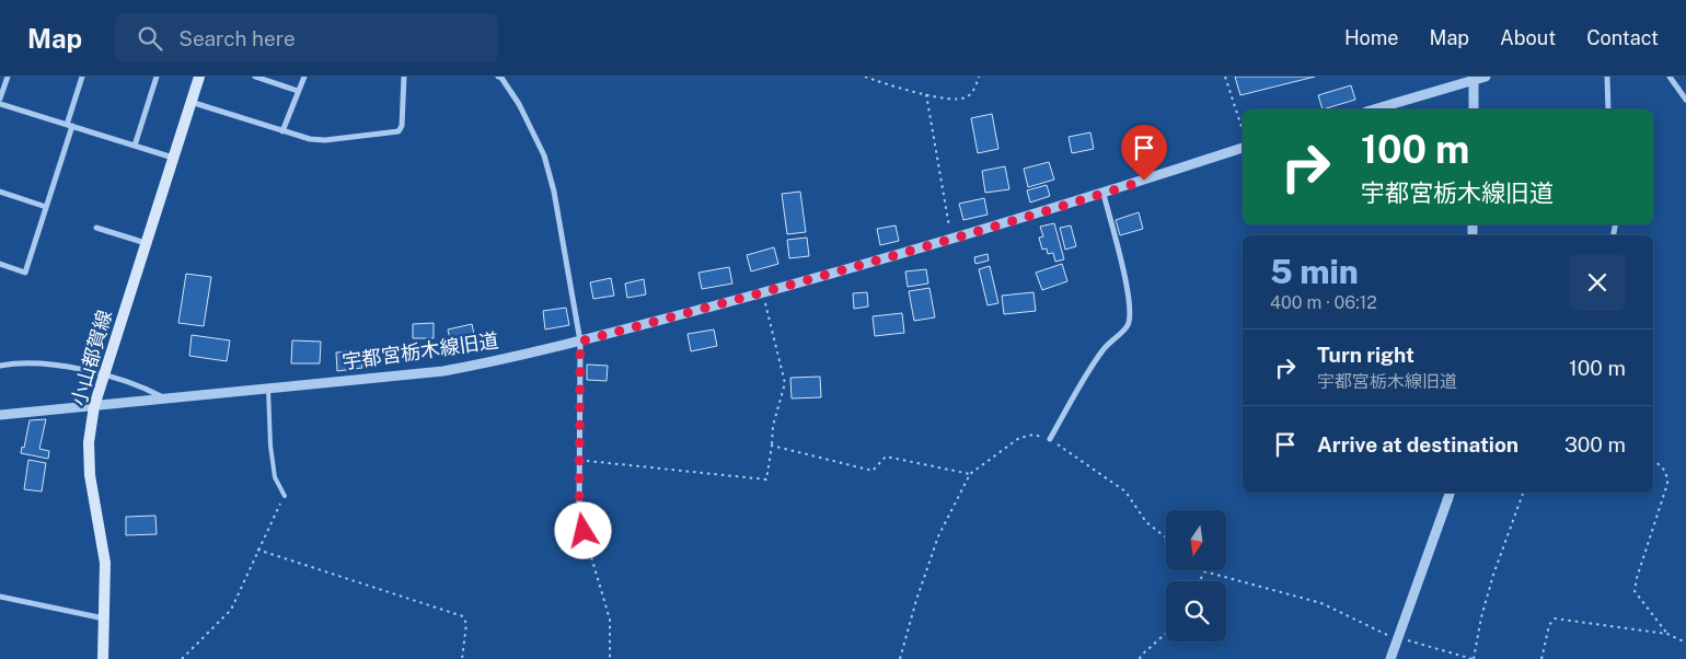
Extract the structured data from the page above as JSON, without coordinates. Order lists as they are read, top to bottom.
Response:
{
  "streets": {
    "main road": ["小山都賀線"],
    "street": ["宇都宮栃木線旧道"]
  },
  "crossings": [
    ["宇都宮栃木線旧道", "小山都賀線"]
  ],
  "north": "bottom",
  "page": {
    "header": "Map",
    "search": "Search here",
    "nav": [
      "Home",
      "Map",
      "About",
      "Contact"
    ],
    "turn": ["100 m", "宇都宮栃木線旧道"],
    "heading": ["5 min", "400 m · 06:12"],
    "list": [
      {
        "name": "Turn right",
        "note": "宇都宮栃木線旧道",
        "value": "100 m"
      },
      {
        "name": "Arrive at destination",
        "value": "300 m"
      }
    ]
  }
}
